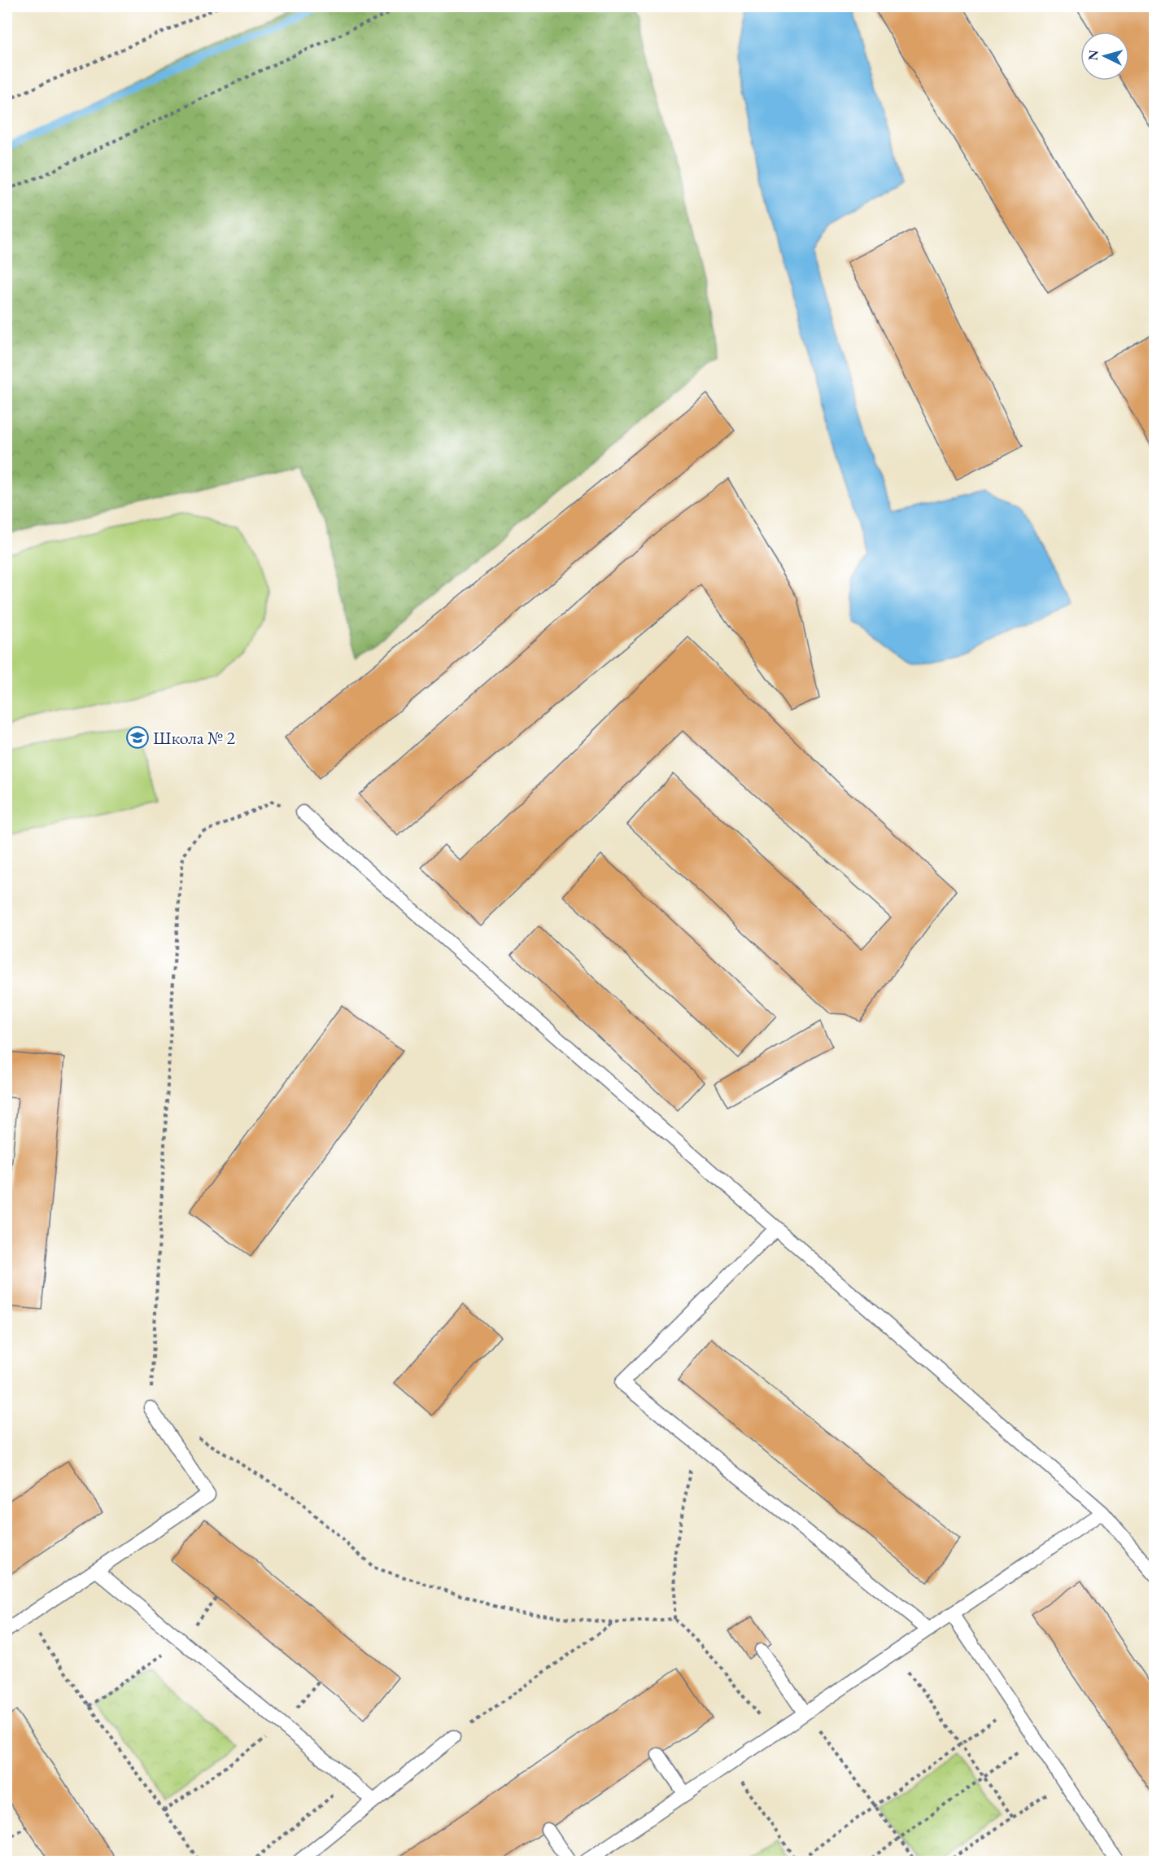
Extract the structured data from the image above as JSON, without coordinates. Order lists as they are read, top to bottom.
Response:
{
  "places": {
    "school or university": ["Школа № 2"]
  },
  "north": "left"
}
